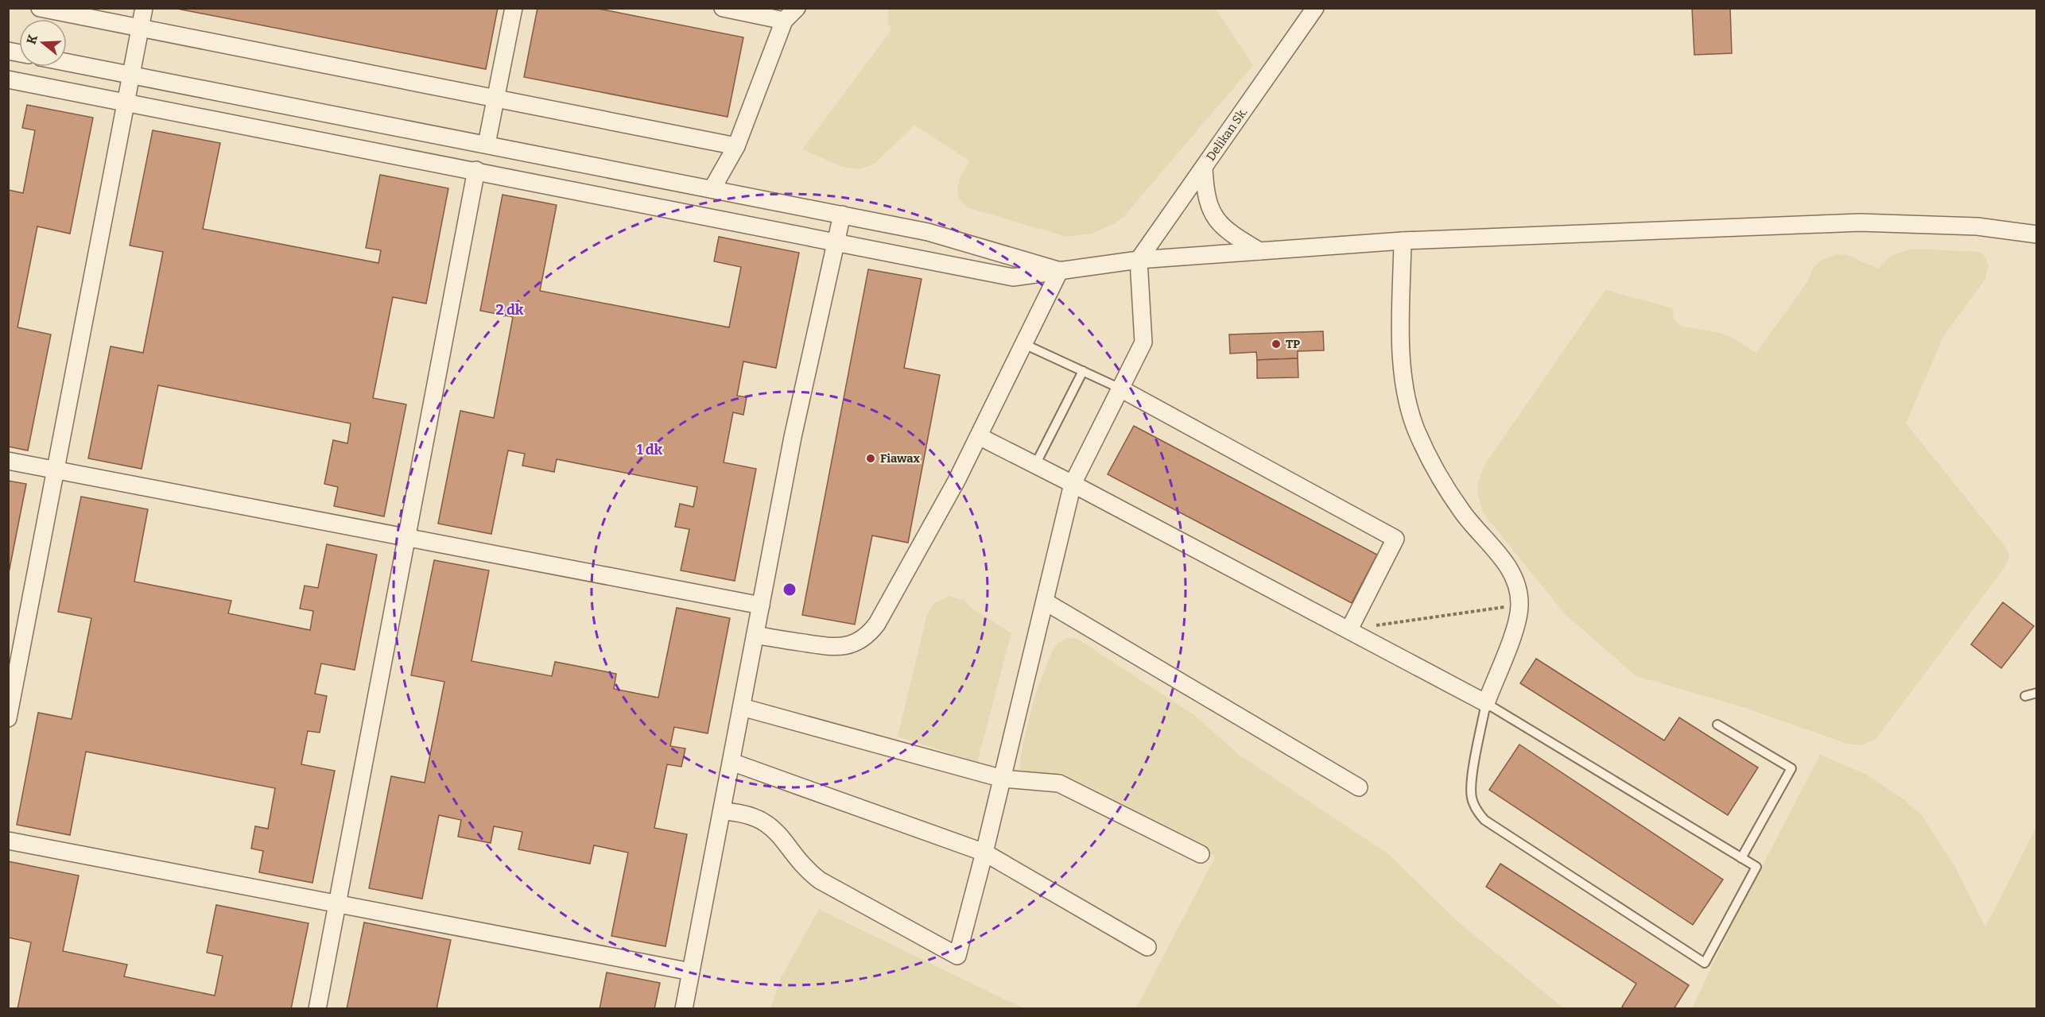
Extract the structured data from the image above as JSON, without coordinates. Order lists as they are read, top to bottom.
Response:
{
  "streets": {
    "street": ["Delikan Sk."]
  },
  "places": ["TP", "Fiawax"],
  "north": "left",
  "rings": ["2 dk", "1 dk"]
}
